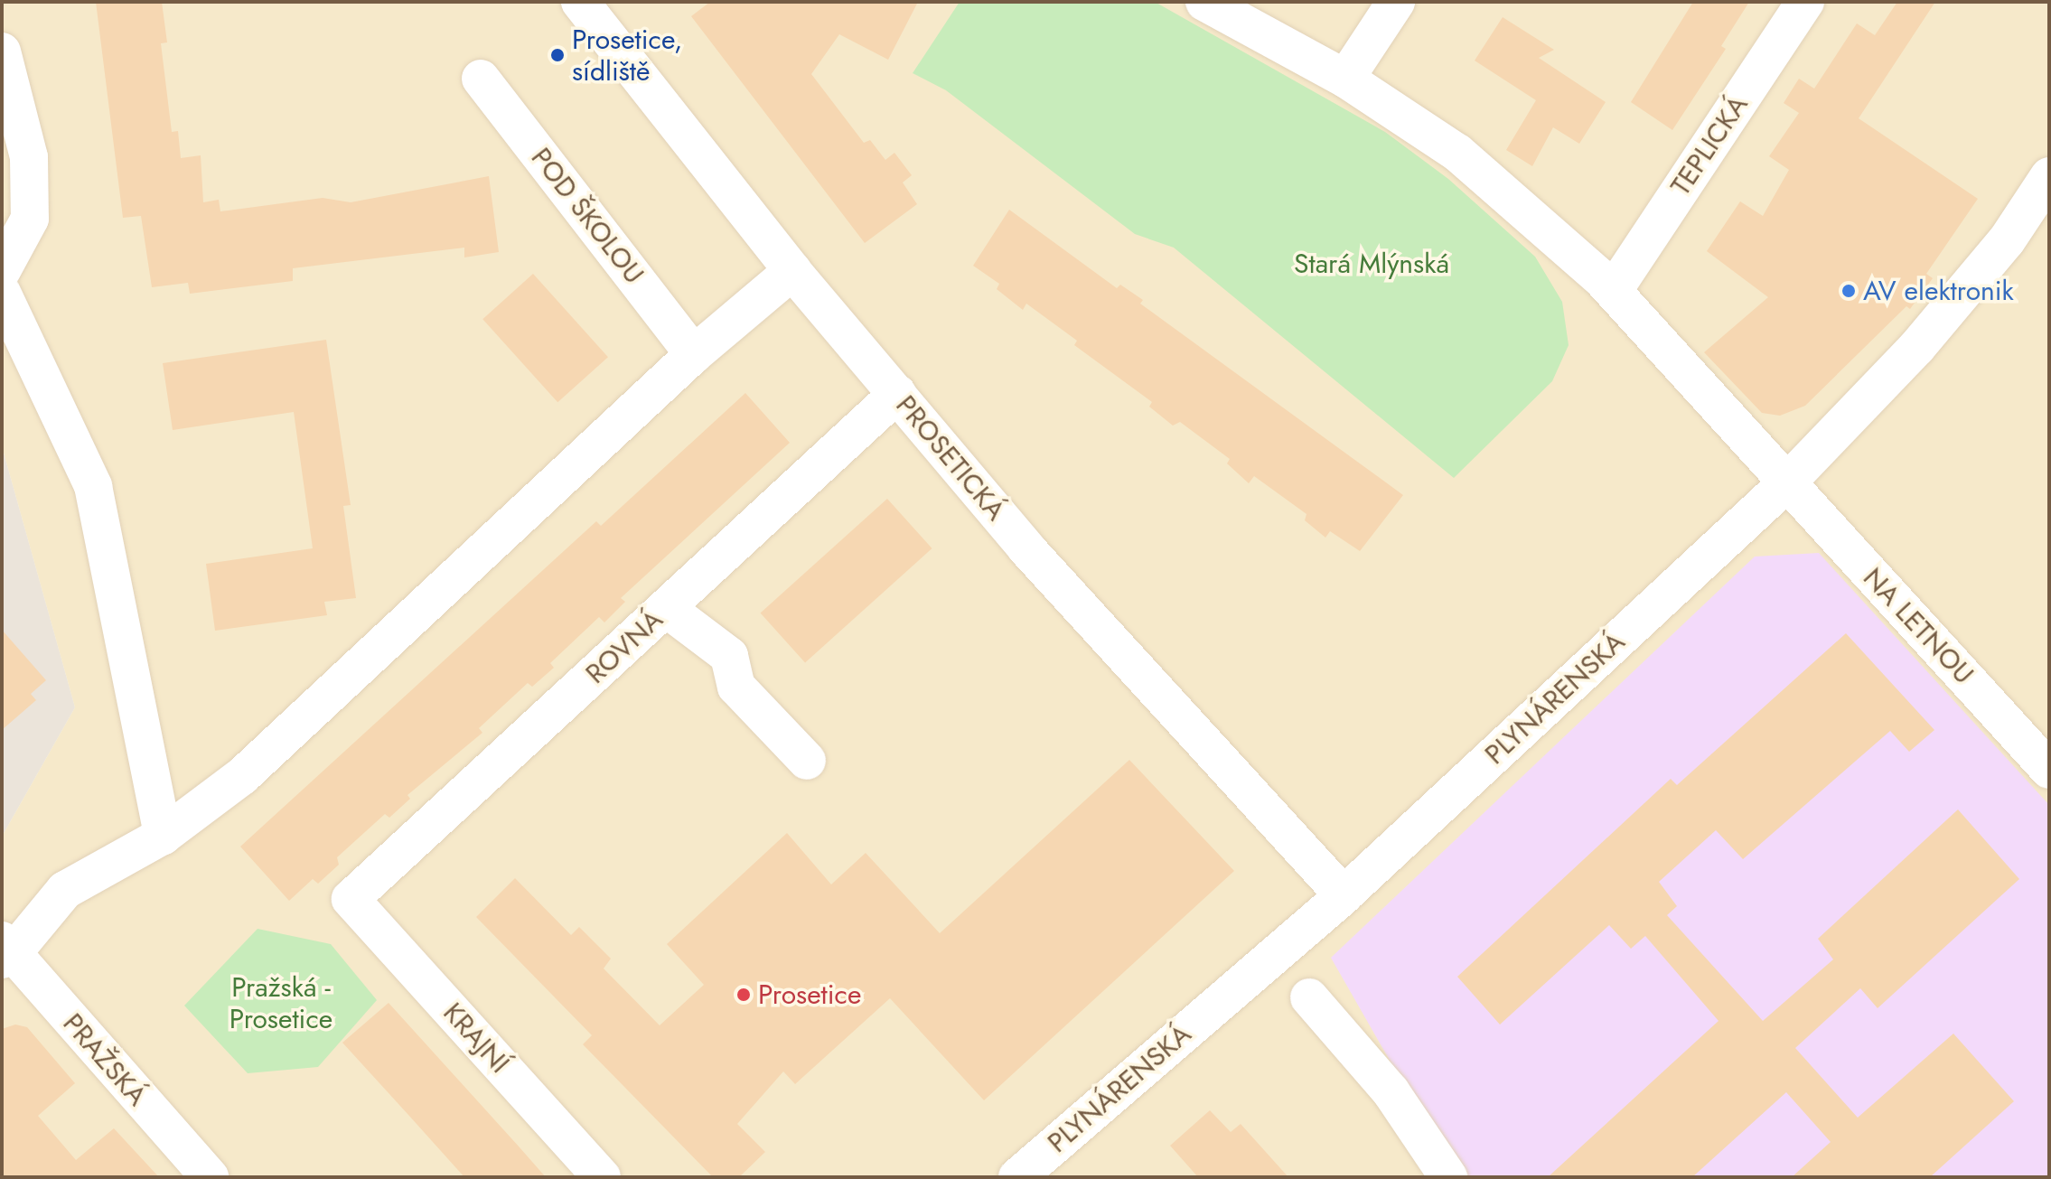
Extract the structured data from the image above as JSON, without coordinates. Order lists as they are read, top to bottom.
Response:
{
  "streets": {
    "street": [
      "TEPLICKÁ",
      "POD ŠKOLOU",
      "PROSETICKÁ",
      "NA LETNOU",
      "ROVNÁ",
      "PLYNÁRENSKÁ",
      "KRAJNÍ",
      "PRAŽSKÁ"
    ]
  },
  "crossings": [
    ["PROSETICKÁ", "ROVNÁ"],
    ["PROSETICKÁ", "PLYNÁRENSKÁ"],
    ["NA LETNOU", "PLYNÁRENSKÁ"],
    ["ROVNÁ", "KRAJNÍ"]
  ],
  "parks": ["Stará Mlýnská", "Pražská - Prosetice"],
  "places": ["Prosetice, sídliště", "AV elektronik", "Prosetice"]
}
